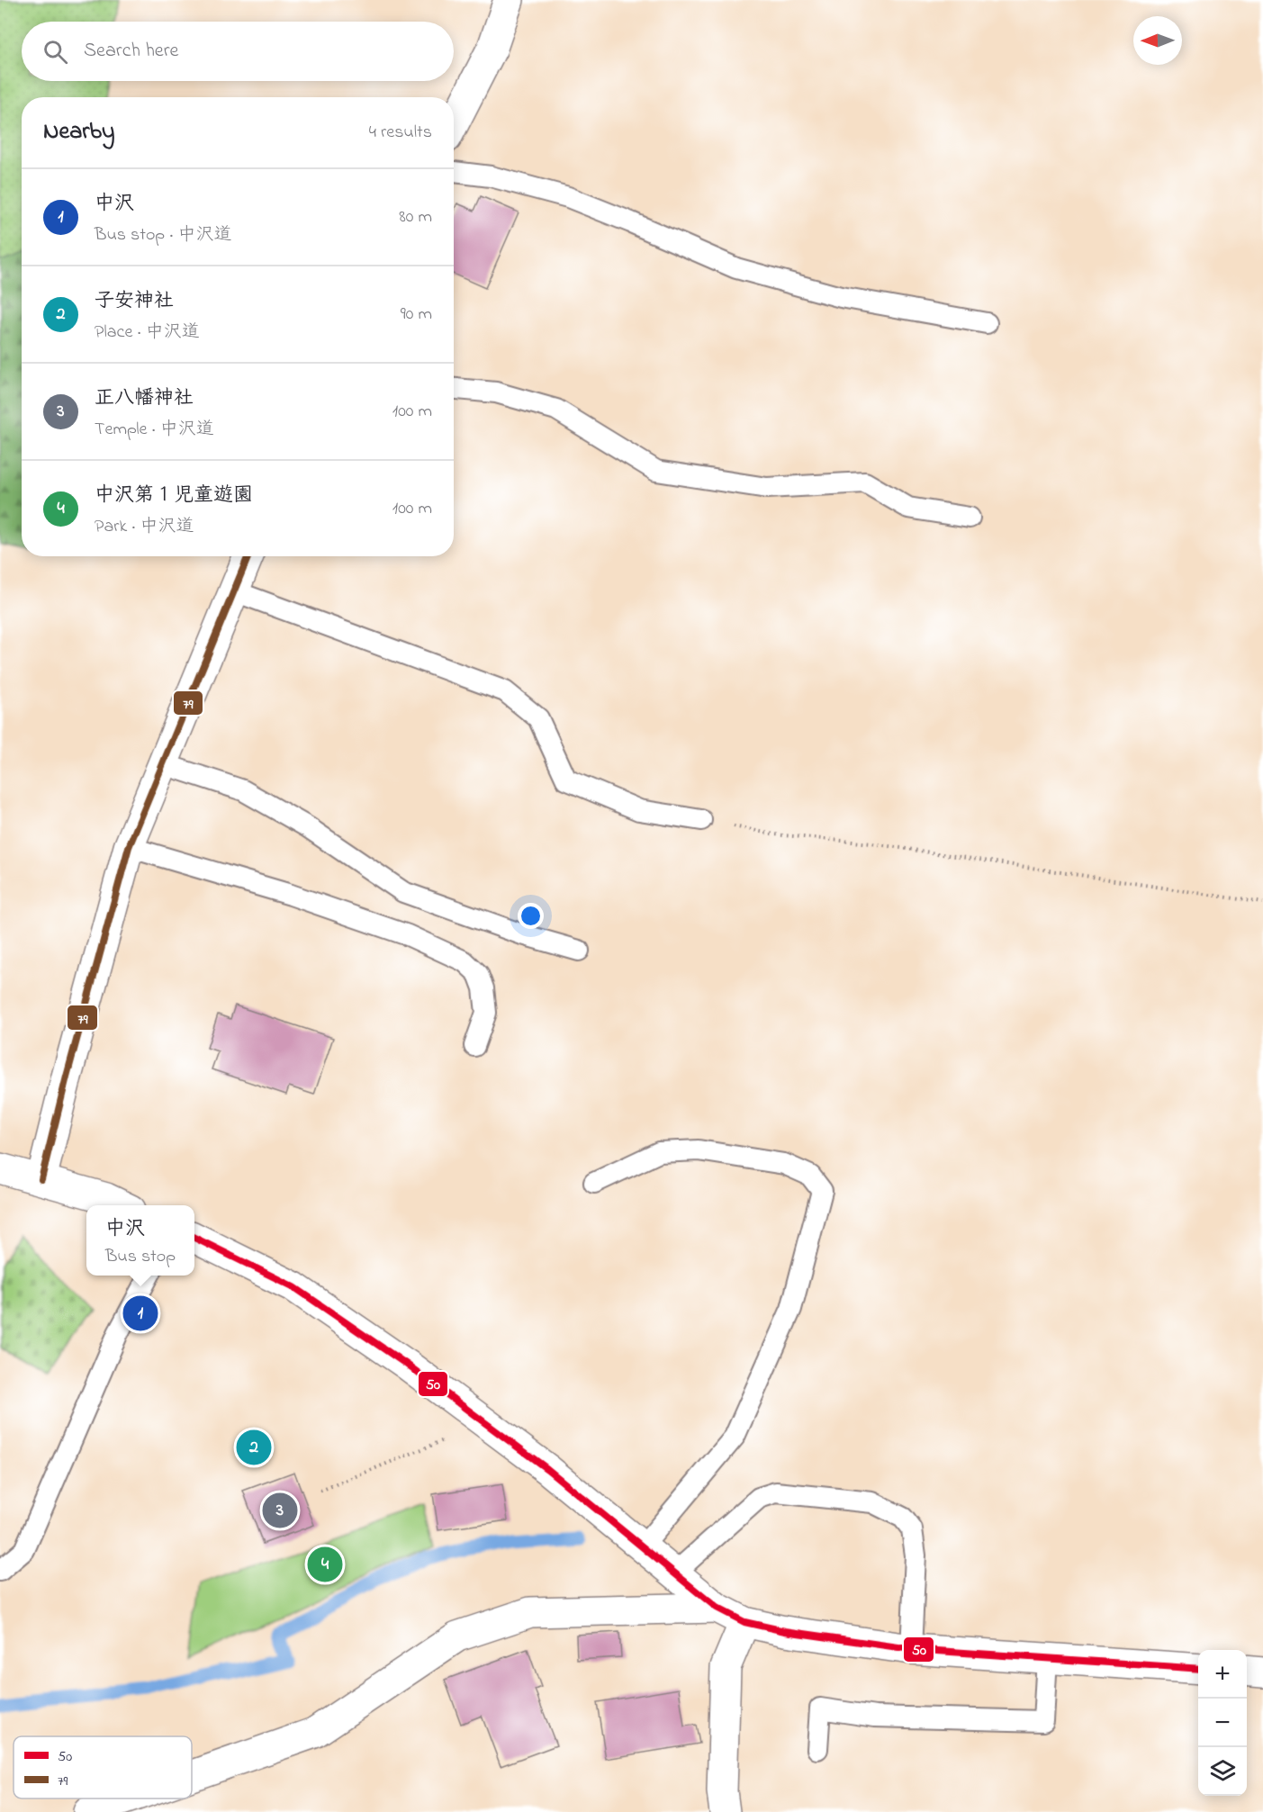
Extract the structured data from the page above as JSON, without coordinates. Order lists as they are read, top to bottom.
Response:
{
  "lines": ["transit line 79", "transit line 50"],
  "legend": ["50", "79"],
  "north": "left",
  "page": {
    "search": "Search here",
    "heading": ["Nearby", "4 results"],
    "list": [
      {
        "mark": "1",
        "name": "中沢",
        "note": "Bus stop · 中沢道",
        "value": "80 m"
      },
      {
        "mark": "2",
        "name": "子安神社",
        "note": "Place · 中沢道",
        "value": "90 m"
      },
      {
        "mark": "3",
        "name": "正八幡神社",
        "note": "Temple · 中沢道",
        "value": "100 m"
      },
      {
        "mark": "4",
        "name": "中沢第１児童遊園",
        "note": "Park · 中沢道",
        "value": "100 m"
      }
    ],
    "popup": ["中沢", "Bus stop"],
    "pins": [
      "1",
      "2",
      "3",
      "4"
    ],
    "map_buttons": ["+", "−"]
  }
}
